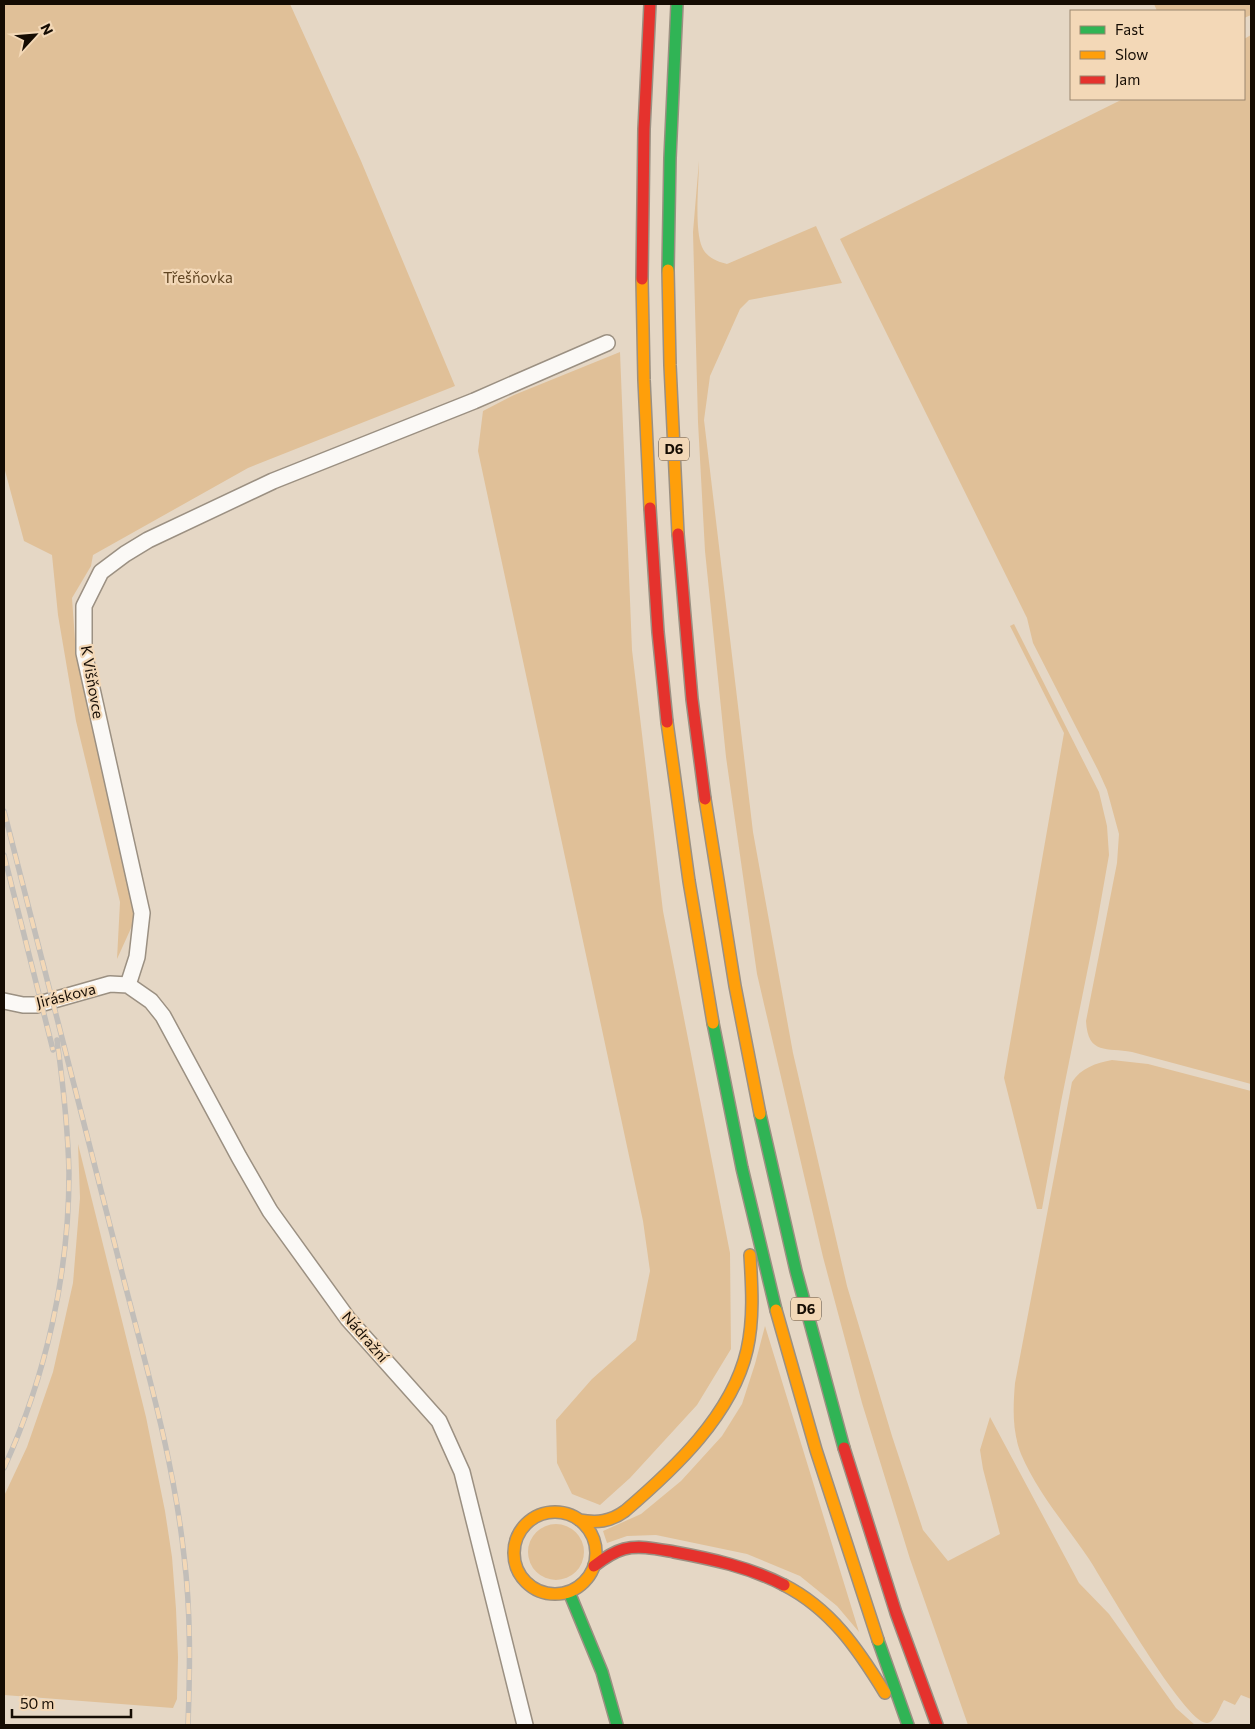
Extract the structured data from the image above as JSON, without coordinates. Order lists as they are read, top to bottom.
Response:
{
  "streets": {
    "main road": ["D6"],
    "street": ["K Višňovce", "Jiráskova", "Nádražní"]
  },
  "crossings": [
    ["K Višňovce", "Jiráskova"],
    ["K Višňovce", "Nádražní"],
    ["Jiráskova", "Nádražní"]
  ],
  "parks": ["Třešňovka"],
  "legend": ["Fast", "Slow", "Jam"],
  "scale_bar": "50 m",
  "north": "top right"
}
